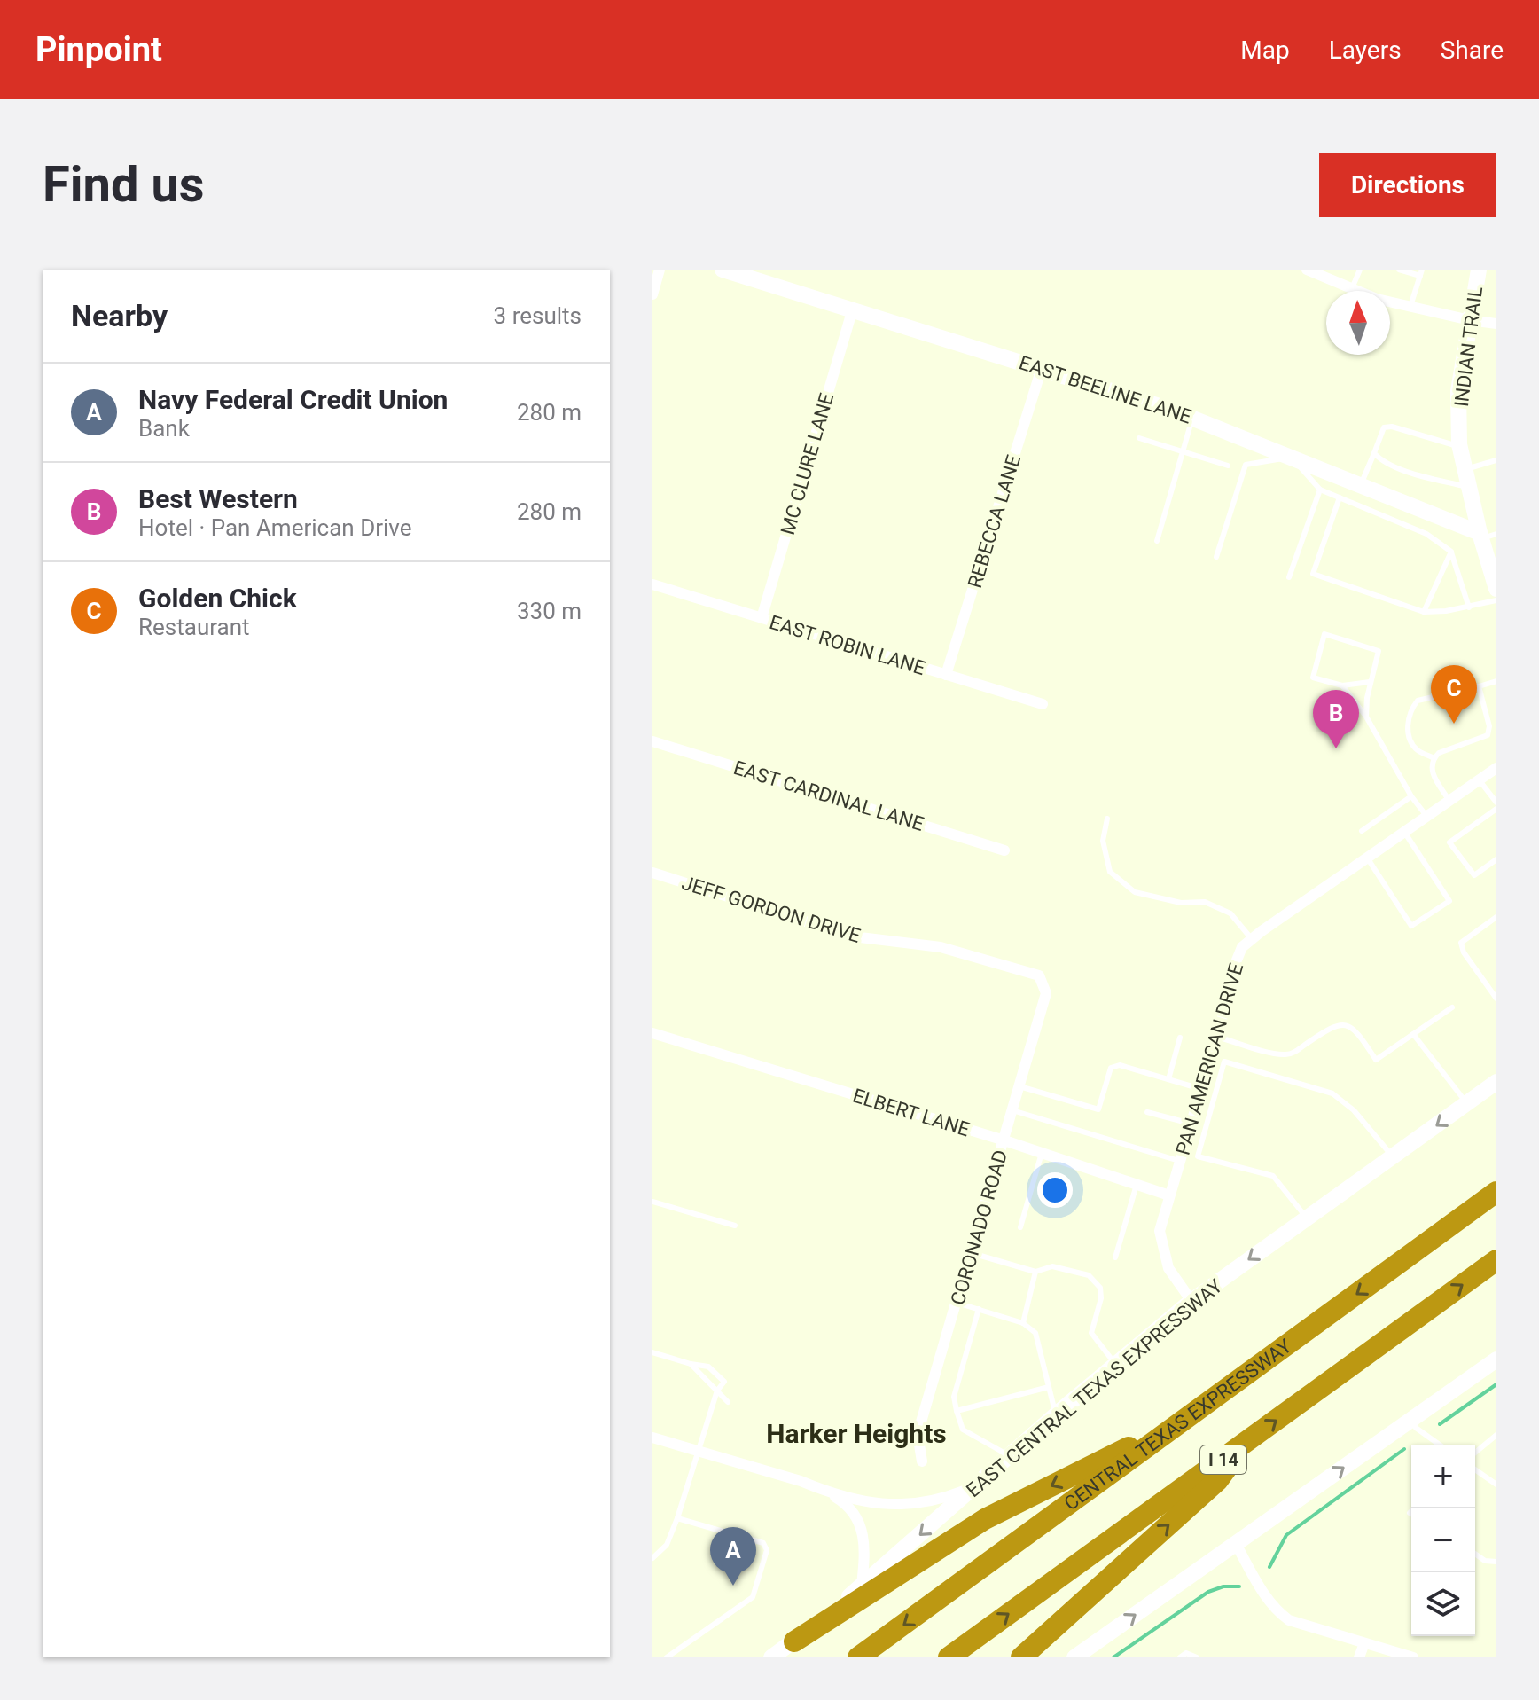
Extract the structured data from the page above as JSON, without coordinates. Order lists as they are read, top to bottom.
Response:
{
  "streets": {
    "highway": ["CENTRAL TEXAS EXPRESSWAY", "I 14"],
    "main road": ["INDIAN TRAIL", "EAST BEELINE LANE", "EAST CENTRAL TEXAS EXPRESSWAY"],
    "street": [
      "MC CLURE LANE",
      "REBECCA LANE",
      "EAST ROBIN LANE",
      "EAST CARDINAL LANE",
      "JEFF GORDON DRIVE",
      "PAN AMERICAN DRIVE",
      "ELBERT LANE",
      "CORONADO ROAD"
    ]
  },
  "crossings": [
    ["INDIAN TRAIL", "EAST BEELINE LANE"],
    ["EAST BEELINE LANE", "MC CLURE LANE"],
    ["EAST BEELINE LANE", "REBECCA LANE"],
    ["MC CLURE LANE", "EAST ROBIN LANE"],
    ["REBECCA LANE", "EAST ROBIN LANE"],
    ["JEFF GORDON DRIVE", "CORONADO ROAD"],
    ["PAN AMERICAN DRIVE", "ELBERT LANE"],
    ["PAN AMERICAN DRIVE", "EAST CENTRAL TEXAS EXPRESSWAY"],
    ["ELBERT LANE", "CORONADO ROAD"]
  ],
  "one_way": ["EAST CENTRAL TEXAS EXPRESSWAY"],
  "districts": ["Harker Heights"],
  "north": "top",
  "page": {
    "header": "Pinpoint",
    "nav": ["Map", "Layers", "Share"],
    "buttons": "Directions",
    "title": "Find us",
    "heading": ["Nearby", "3 results"],
    "list": [
      {
        "mark": "A",
        "name": "Navy Federal Credit Union",
        "note": "Bank",
        "value": "280 m"
      },
      {
        "mark": "B",
        "name": "Best Western",
        "note": "Hotel · Pan American Drive",
        "value": "280 m"
      },
      {
        "mark": "C",
        "name": "Golden Chick",
        "note": "Restaurant",
        "value": "330 m"
      }
    ],
    "pins": ["C", "B", "A"],
    "map_buttons": ["+", "−"]
  }
}
